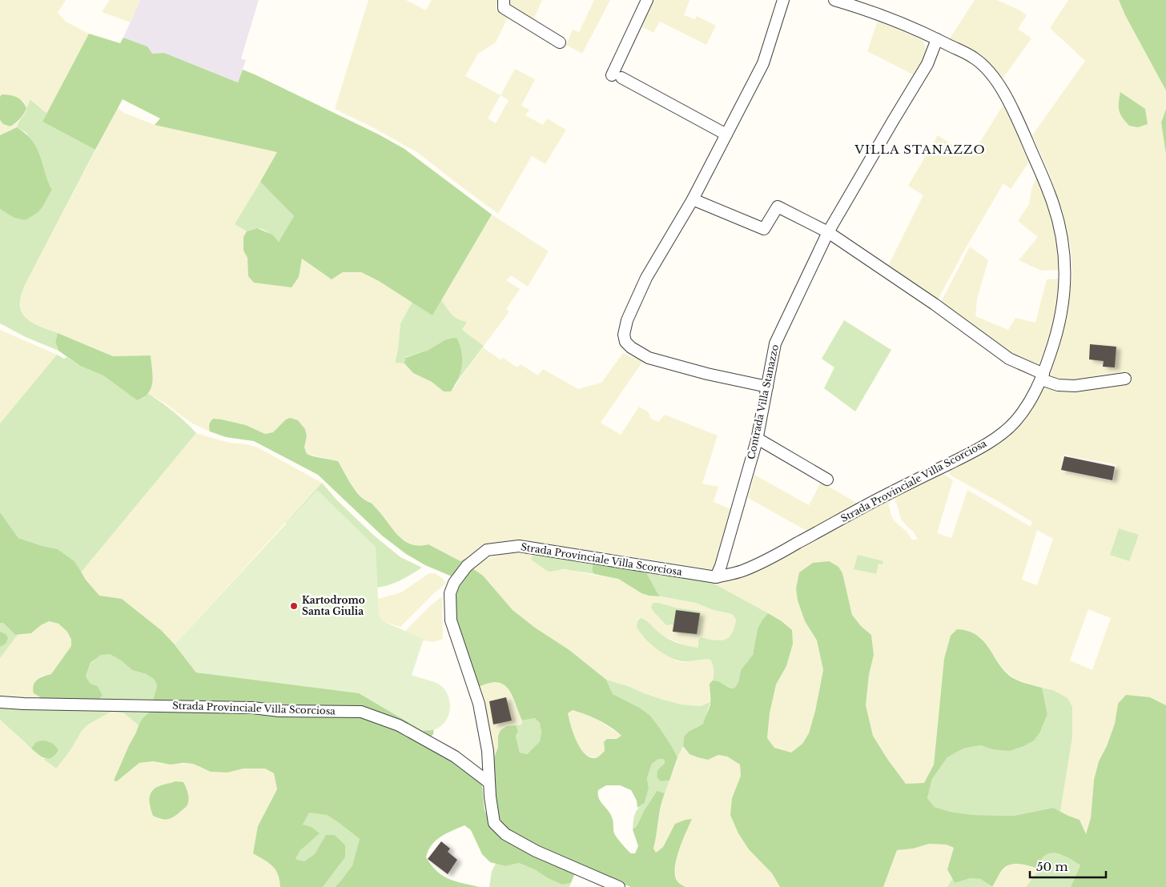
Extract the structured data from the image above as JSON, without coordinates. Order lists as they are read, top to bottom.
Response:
{
  "streets": {
    "street": ["Contrada Villa Stanazzo", "Strada Provinciale Villa Scorciosa"]
  },
  "crossings": [
    ["Contrada Villa Stanazzo", "Strada Provinciale Villa Scorciosa"]
  ],
  "districts": ["VILLA STANAZZO"],
  "places": ["Kartodromo Santa Giulia"],
  "scale_bar": "50 m"
}
